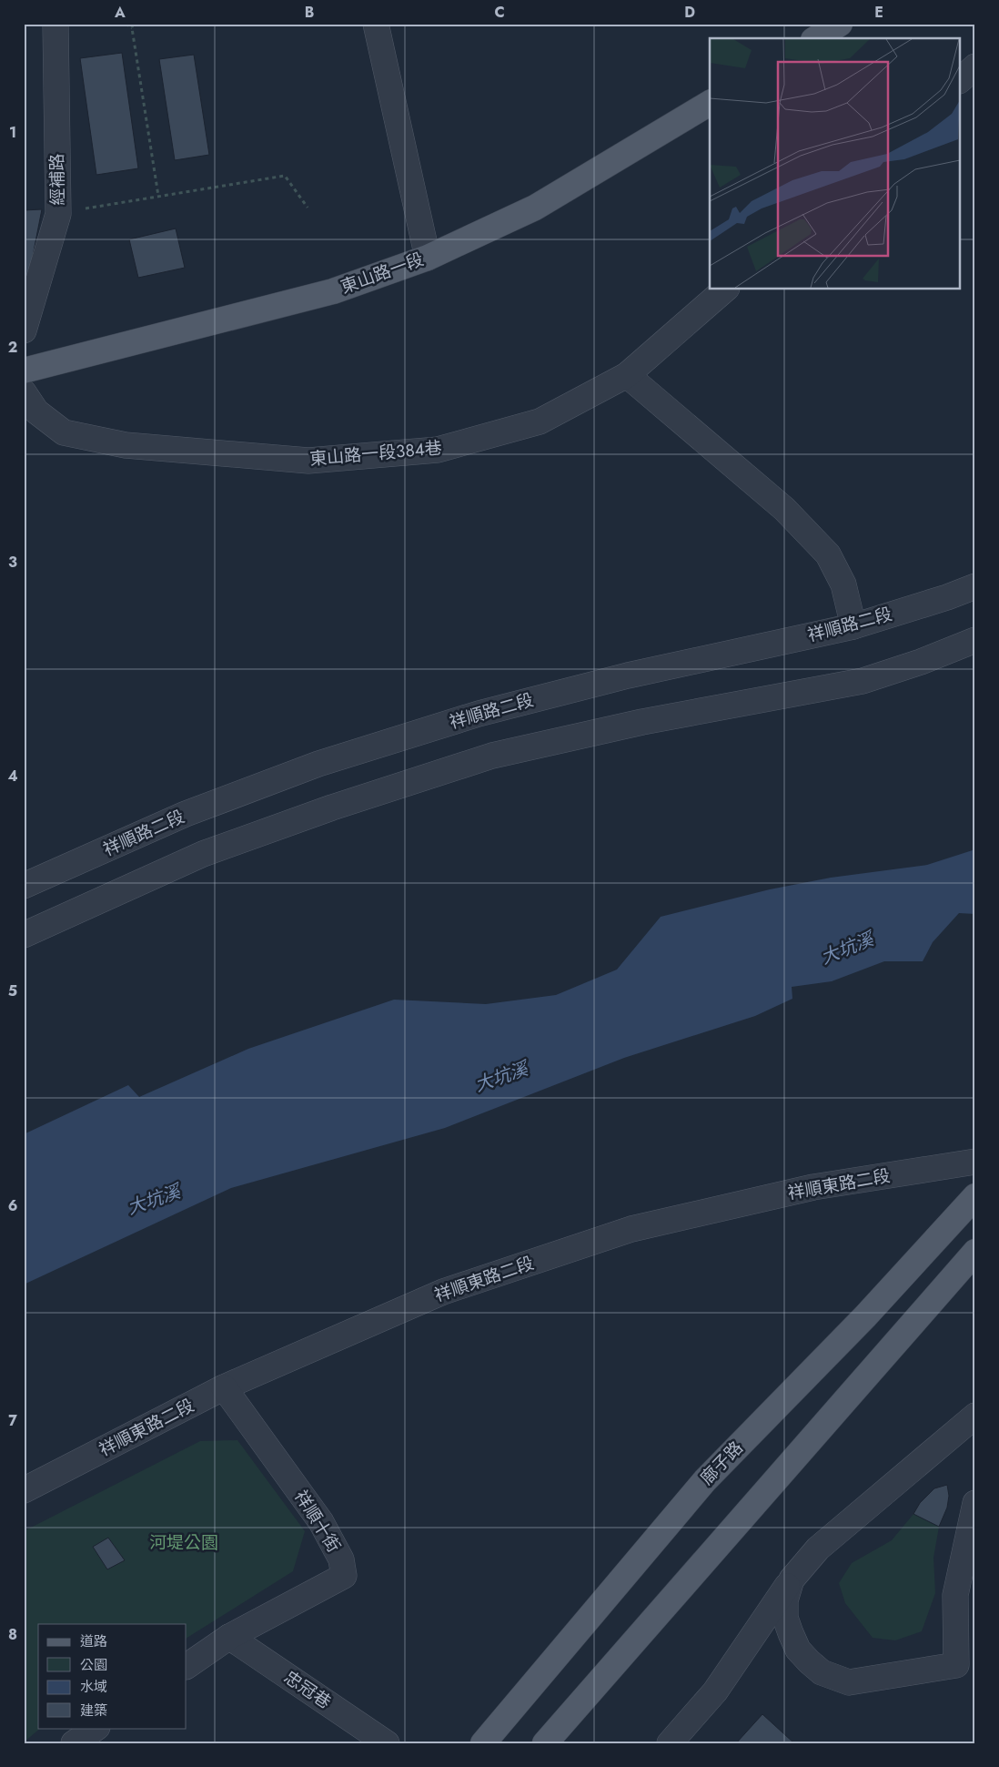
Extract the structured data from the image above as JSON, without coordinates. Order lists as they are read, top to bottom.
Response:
{
  "streets": {
    "main road": ["東山路一段", "廍子路"],
    "street": [
      "經補路",
      "東山路一段384巷",
      "祥順路二段",
      "祥順東路二段",
      "祥順十街",
      "忠冠巷"
    ]
  },
  "crossings": [
    ["祥順東路二段", "祥順十街"],
    ["祥順十街", "忠冠巷"]
  ],
  "water": ["大坑溪"],
  "parks": ["河堤公園"],
  "legend": [
    "道路",
    "公園",
    "水域",
    "建築"
  ],
  "grid": {
    "columns": [
      "A",
      "B",
      "C",
      "D",
      "E"
    ],
    "rows": [
      "1",
      "2",
      "3",
      "4",
      "5",
      "6",
      "7",
      "8"
    ]
  }
}
